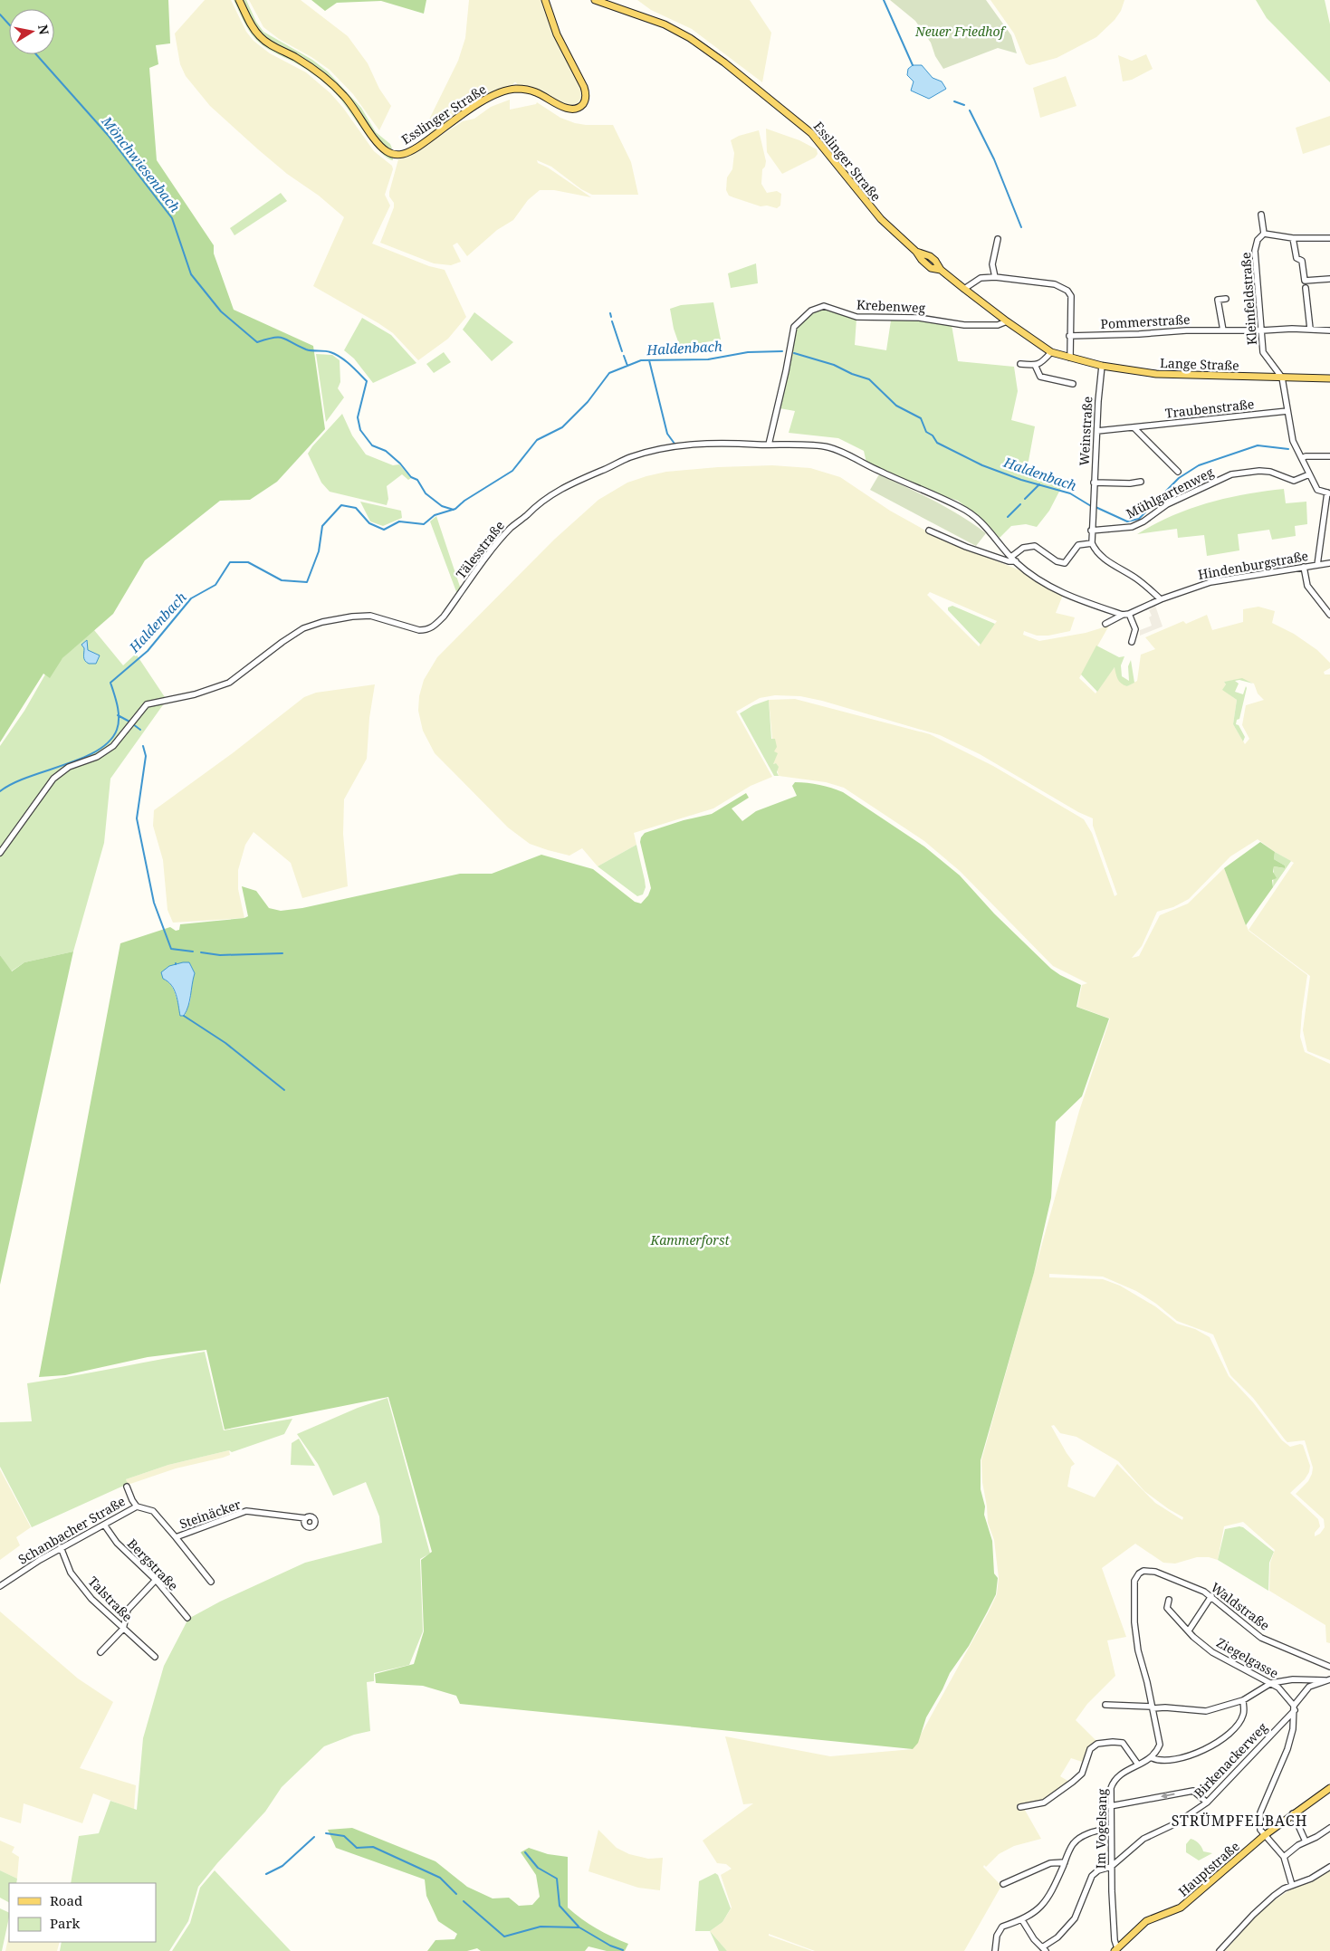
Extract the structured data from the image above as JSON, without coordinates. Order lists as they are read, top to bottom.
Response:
{
  "streets": {
    "main road": ["Esslinger Straße", "Lange Straße", "Hauptstraße"],
    "street": [
      "Kleinfeldstraße",
      "Krebenweg",
      "Pommerstraße",
      "Traubenstraße",
      "Weinstraße",
      "Mühlgartenweg",
      "Tälesstraße",
      "Hindenburgstraße",
      "Steinäcker",
      "Schanbacher Straße",
      "Bergstraße",
      "Talstraße",
      "Waldstraße",
      "Ziegelgasse",
      "Birkenackerweg",
      "Im Vogelsang"
    ]
  },
  "crossings": [
    ["Esslinger Straße", "Krebenweg"],
    ["Esslinger Straße", "Lange Straße"],
    ["Kleinfeldstraße", "Pommerstraße"],
    ["Kleinfeldstraße", "Lange Straße"],
    ["Krebenweg", "Tälesstraße"],
    ["Lange Straße", "Weinstraße"],
    ["Traubenstraße", "Weinstraße"],
    ["Weinstraße", "Mühlgartenweg"],
    ["Tälesstraße", "Hindenburgstraße"],
    ["Steinäcker", "Schanbacher Straße"],
    ["Schanbacher Straße", "Bergstraße"],
    ["Schanbacher Straße", "Talstraße"],
    ["Ziegelgasse", "Birkenackerweg"],
    ["Birkenackerweg", "Im Vogelsang"],
    ["Im Vogelsang", "Hauptstraße"]
  ],
  "districts": ["STRÜMPFELBACH"],
  "water": ["Mönchwiesenbach", "Haldenbach"],
  "parks": ["Neuer Friedhof", "Kammerforst"],
  "legend": ["Road", "Park"],
  "north": "right"
}
